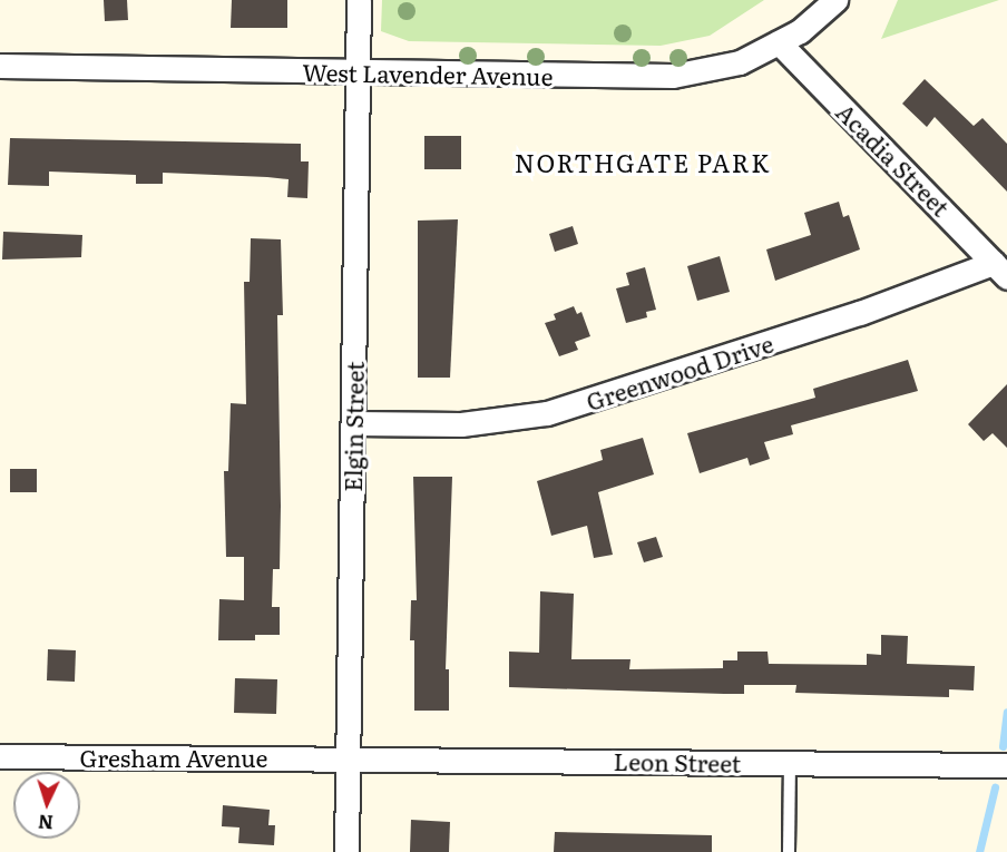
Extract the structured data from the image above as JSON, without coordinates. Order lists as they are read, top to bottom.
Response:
{
  "streets": {
    "street": [
      "West Lavender Avenue",
      "Acadia Street",
      "Greenwood Drive",
      "Elgin Street",
      "Gresham Avenue",
      "Leon Street"
    ]
  },
  "crossings": [
    ["West Lavender Avenue", "Acadia Street"],
    ["West Lavender Avenue", "Elgin Street"],
    ["Acadia Street", "Greenwood Drive"],
    ["Greenwood Drive", "Elgin Street"],
    ["Elgin Street", "Gresham Avenue"],
    ["Elgin Street", "Leon Street"],
    ["Gresham Avenue", "Leon Street"]
  ],
  "districts": ["NORTHGATE PARK"],
  "north": "bottom"
}
